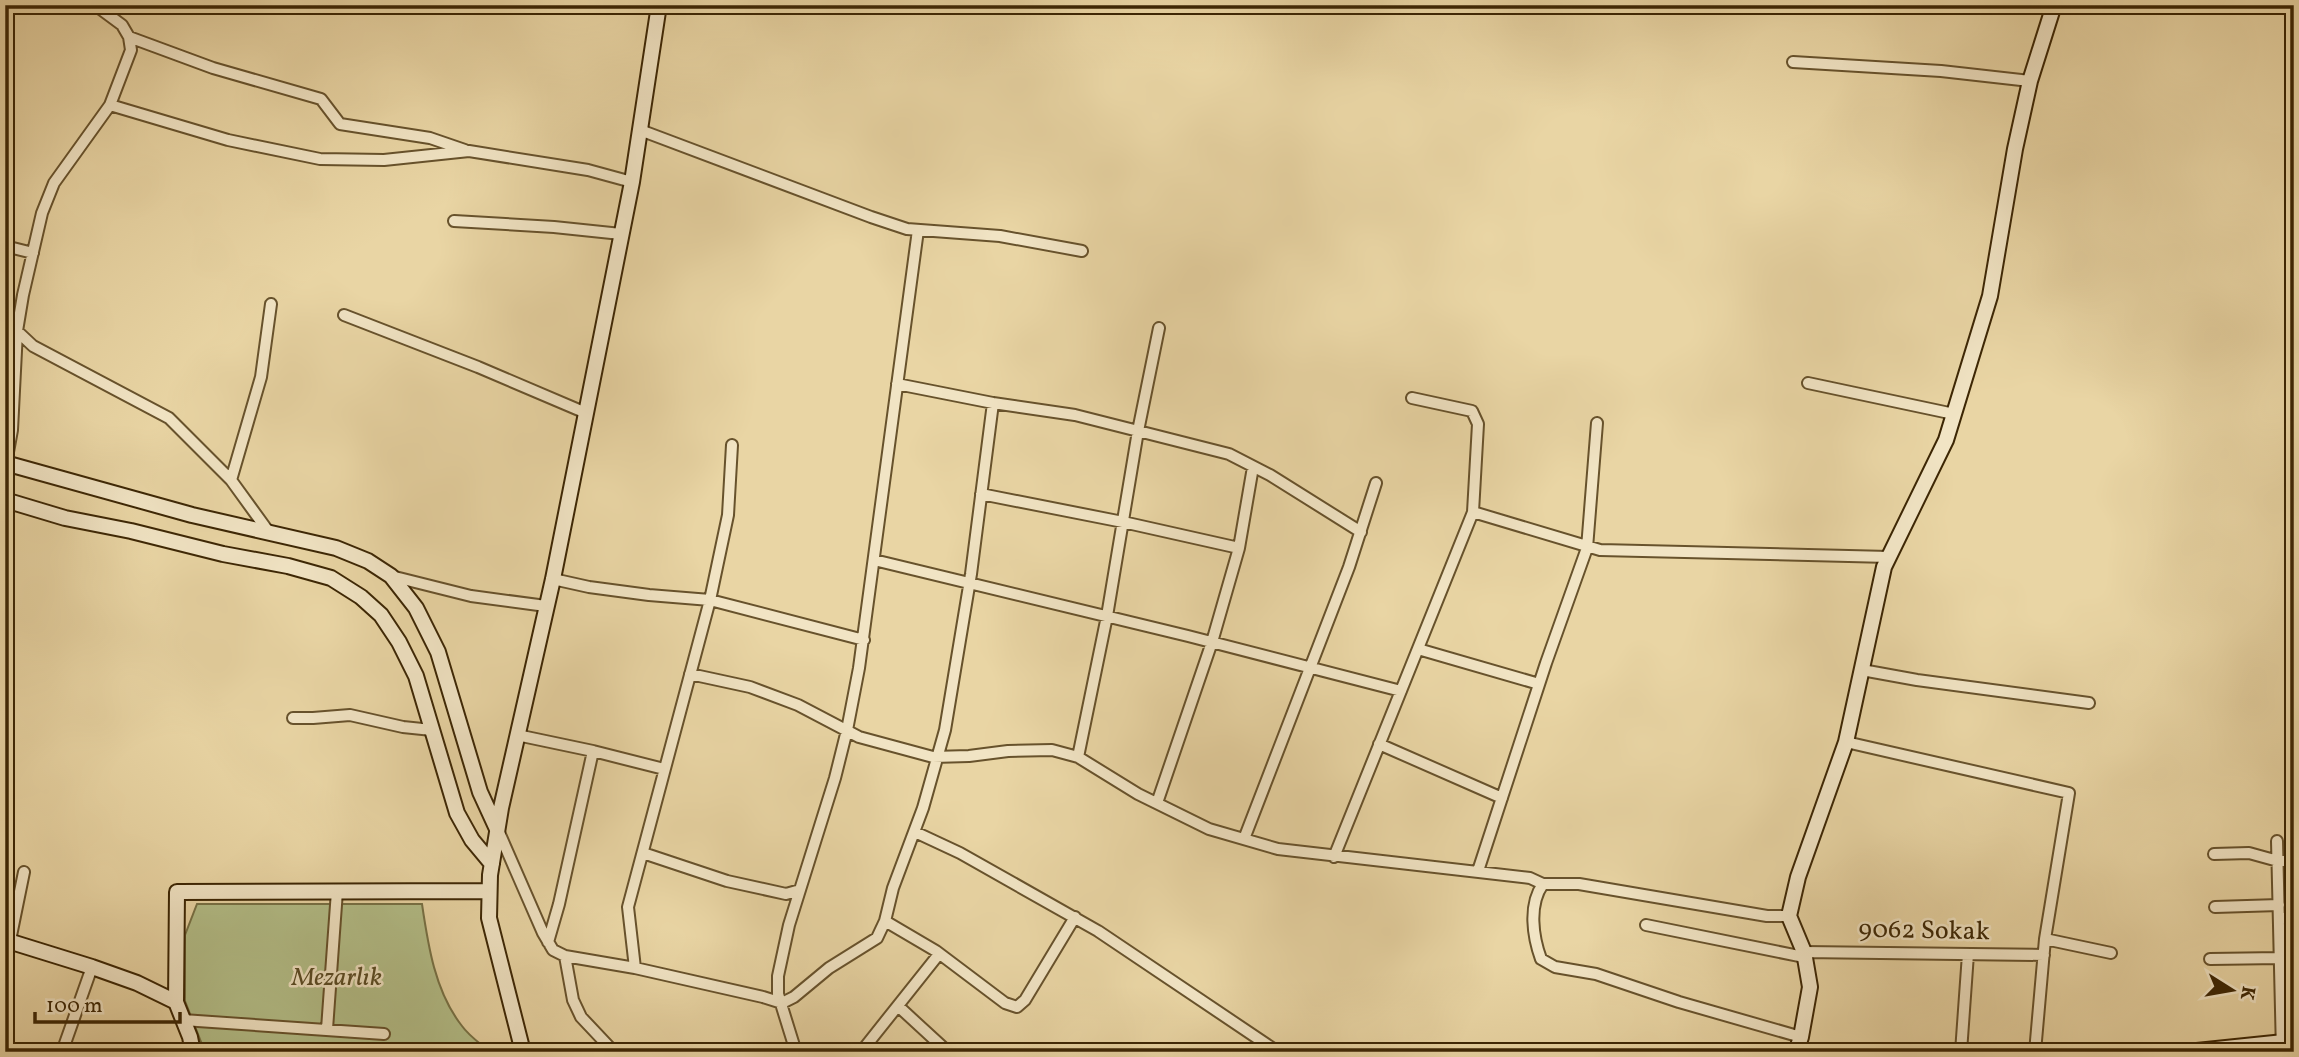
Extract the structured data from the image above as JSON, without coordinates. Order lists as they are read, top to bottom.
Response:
{
  "streets": {
    "street": ["9062 Sokak"]
  },
  "parks": ["Mezarlık"],
  "scale_bar": "100 m",
  "north": "right"
}
